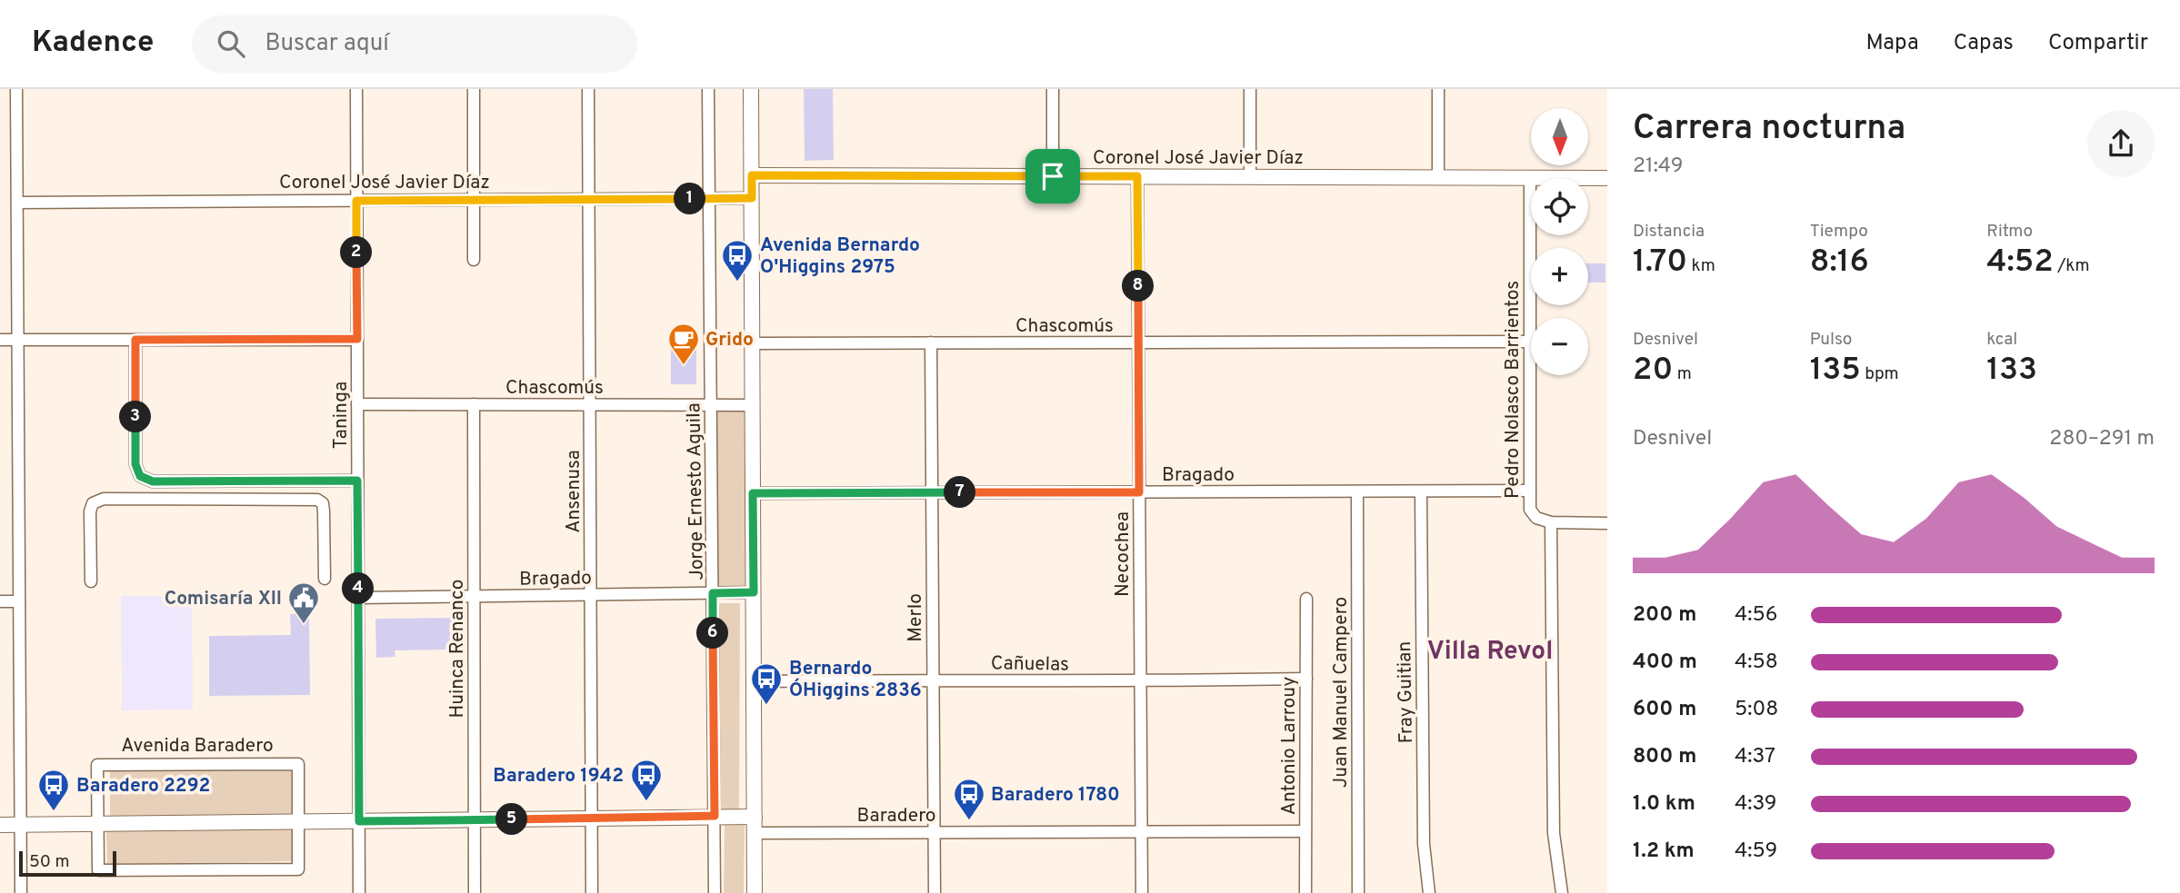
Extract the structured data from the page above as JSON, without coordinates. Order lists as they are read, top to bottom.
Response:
{
  "streets": {
    "main road": ["Coronel José Javier Díaz"],
    "street": [
      "Chascomús",
      "Pedro Nolasco Barrientos",
      "Taninga",
      "Bragado",
      "Ansenusa",
      "Jorge Ernesto Aguila",
      "Necochea",
      "Merlo",
      "Huinca Renanco",
      "Cañuelas",
      "Juan Manuel Campero",
      "Fray Guitian",
      "Avenida Baradero",
      "Antonio Larrouy",
      "Baradero"
    ]
  },
  "crossings": [
    ["Coronel José Javier Díaz", "Pedro Nolasco Barrientos"],
    ["Coronel José Javier Díaz", "Taninga"],
    ["Coronel José Javier Díaz", "Ansenusa"],
    ["Coronel José Javier Díaz", "Jorge Ernesto Aguila"],
    ["Coronel José Javier Díaz", "Necochea"],
    ["Chascomús", "Pedro Nolasco Barrientos"],
    ["Chascomús", "Taninga"],
    ["Chascomús", "Ansenusa"],
    ["Chascomús", "Jorge Ernesto Aguila"],
    ["Chascomús", "Necochea"],
    ["Chascomús", "Merlo"],
    ["Chascomús", "Huinca Renanco"],
    ["Pedro Nolasco Barrientos", "Bragado"],
    ["Taninga", "Bragado"],
    ["Bragado", "Ansenusa"],
    ["Bragado", "Jorge Ernesto Aguila"],
    ["Bragado", "Necochea"],
    ["Bragado", "Merlo"],
    ["Bragado", "Huinca Renanco"],
    ["Bragado", "Juan Manuel Campero"],
    ["Bragado", "Fray Guitian"],
    ["Necochea", "Cañuelas"],
    ["Necochea", "Baradero"],
    ["Merlo", "Cañuelas"],
    ["Merlo", "Baradero"],
    ["Cañuelas", "Antonio Larrouy"],
    ["Antonio Larrouy", "Baradero"]
  ],
  "districts": ["Villa Revol"],
  "places": {
    "bus stop": [
      "Avenida Bernardo O'Higgins 2975",
      "Bernardo O´Higgins 2836",
      "Baradero 1942",
      "Baradero 2292",
      "Baradero 1780"
    ],
    "cafe": ["Grido"],
    "public building": ["Comisaría XII"]
  },
  "scale_bar": "50 m",
  "north": "bottom",
  "page": {
    "header": "Kadence",
    "search": "Buscar aquí",
    "nav": ["Mapa", "Capas", "Compartir"],
    "heading": ["Carrera nocturna", "21:49"],
    "map_buttons": ["+", "−"],
    "pins": [
      "1",
      "2",
      "8",
      "3",
      "7",
      "4",
      "6",
      "5"
    ],
    "stats": [
      ["Distancia", "1.70 km"],
      ["Tiempo", "8:16"],
      ["Ritmo", "4:52 /km"],
      ["Desnivel", "20 m"],
      ["Pulso", "135 bpm"],
      ["kcal", "133"]
    ],
    "chart": ["Desnivel", "280–291 m"],
    "list": [
      {
        "name": "200 m",
        "note": "4:56"
      },
      {
        "name": "400 m",
        "note": "4:58"
      },
      {
        "name": "600 m",
        "note": "5:08"
      },
      {
        "name": "800 m",
        "note": "4:37"
      },
      {
        "name": "1.0 km",
        "note": "4:39"
      },
      {
        "name": "1.2 km",
        "note": "4:59"
      }
    ],
    "scale": "50 m"
  }
}
